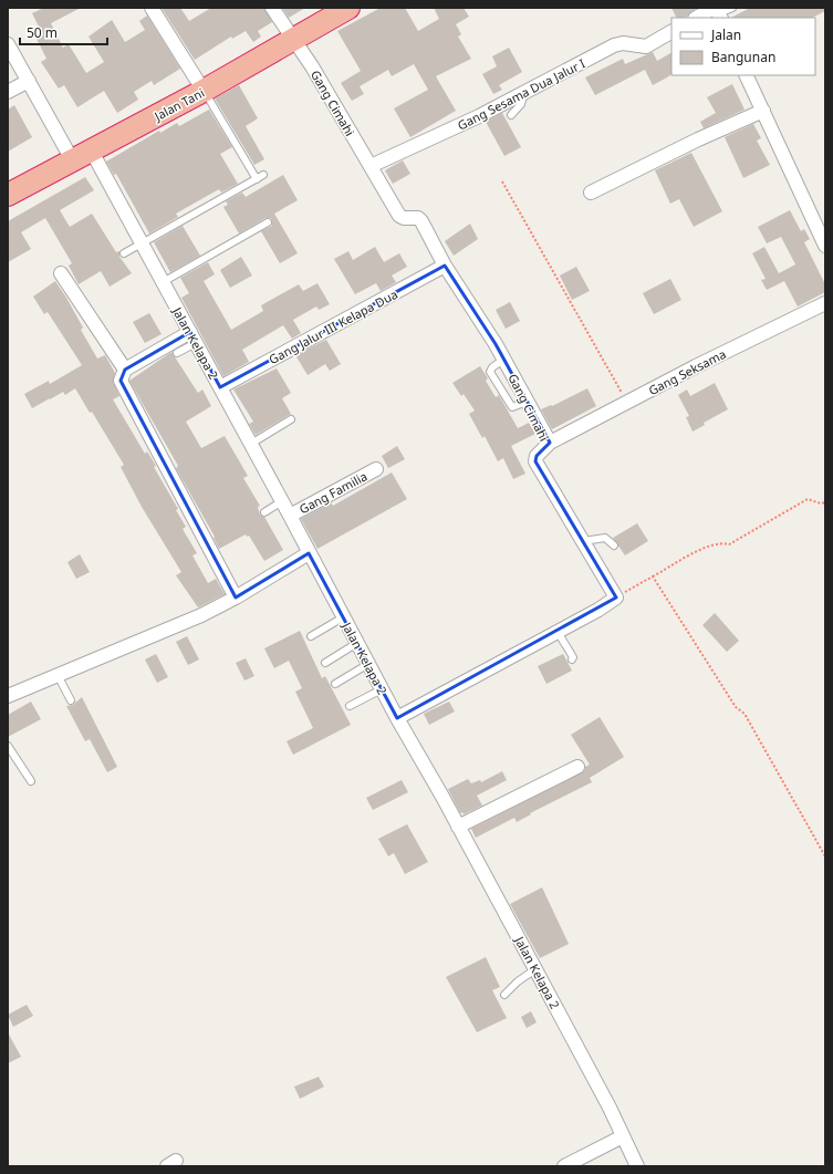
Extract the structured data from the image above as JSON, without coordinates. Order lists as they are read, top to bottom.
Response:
{
  "streets": {
    "highway": ["Jalan Tani"],
    "street": [
      "Gang Sesama Dua Jalur I",
      "Gang Cimahi",
      "Gang Jalur III Kelapa Dua",
      "Jalan Kelapa 2",
      "Gang Seksama",
      "Gang Familia"
    ]
  },
  "crossings": [
    ["Gang Sesama Dua Jalur I", "Gang Cimahi"],
    ["Gang Cimahi", "Jalan Tani"],
    ["Gang Cimahi", "Gang Jalur III Kelapa Dua"],
    ["Gang Cimahi", "Gang Seksama"],
    ["Jalan Tani", "Jalan Kelapa 2"],
    ["Gang Jalur III Kelapa Dua", "Jalan Kelapa 2"],
    ["Jalan Kelapa 2", "Gang Familia"]
  ],
  "legend": ["Jalan", "Bangunan"],
  "scale_bar": "50 m"
}
